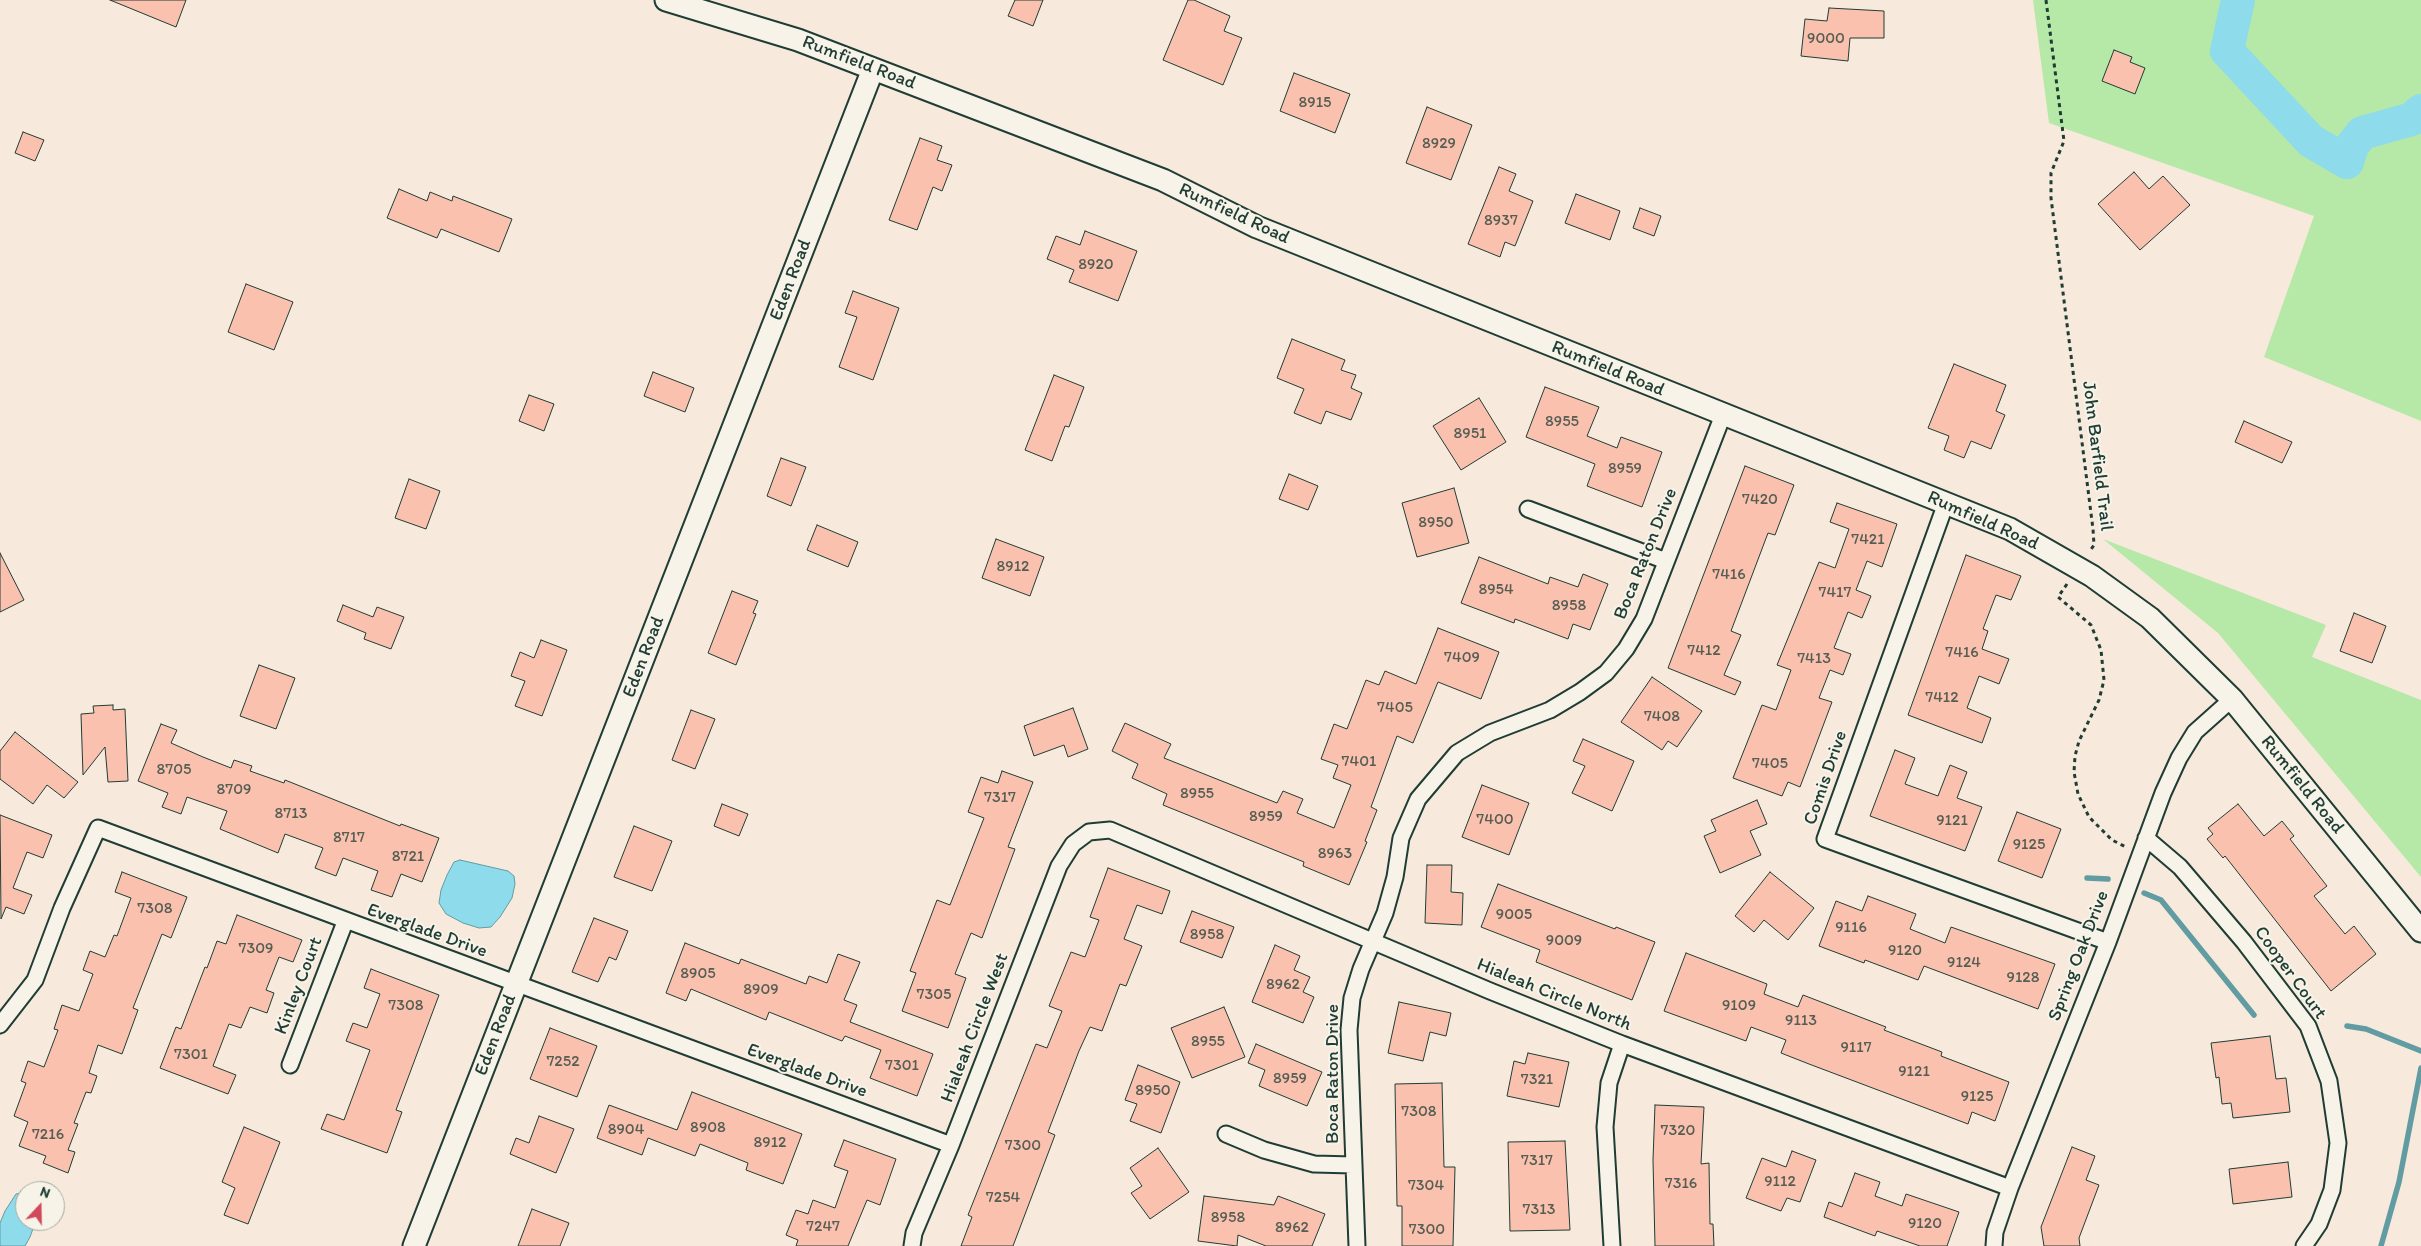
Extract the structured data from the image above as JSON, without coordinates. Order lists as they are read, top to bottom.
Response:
{
  "streets": {
    "main road": ["Rumfield Road", "Eden Road"],
    "street": [
      "Boca Raton Drive",
      "Comis Drive",
      "Everglade Drive",
      "Spring Oak Drive",
      "Cooper Court",
      "Kinley Court",
      "Hialeah Circle North",
      "Hialeah Circle West"
    ],
    "path": ["John Barfield Trail"]
  },
  "crossings": [
    ["Rumfield Road", "Eden Road"],
    ["Rumfield Road", "John Barfield Trail"],
    ["Rumfield Road", "Boca Raton Drive"],
    ["Rumfield Road", "Comis Drive"],
    ["Rumfield Road", "Spring Oak Drive"],
    ["Eden Road", "Everglade Drive"],
    ["John Barfield Trail", "Spring Oak Drive"],
    ["Boca Raton Drive", "Hialeah Circle North"],
    ["Comis Drive", "Spring Oak Drive"],
    ["Everglade Drive", "Kinley Court"],
    ["Everglade Drive", "Hialeah Circle West"],
    ["Spring Oak Drive", "Cooper Court"],
    ["Spring Oak Drive", "Hialeah Circle North"],
    ["Hialeah Circle North", "Hialeah Circle West"]
  ],
  "house_numbers": [
    "9000",
    "8915",
    "8929",
    "8937",
    "8920",
    "8955",
    "8951",
    "8959",
    "7420",
    "8950",
    "7421",
    "8912",
    "7416",
    "8954",
    "7417",
    "8958",
    "7412",
    "7416",
    "7409",
    "7413",
    "7412",
    "7405",
    "7408",
    "7401",
    "7405",
    "8705",
    "8709",
    "8955",
    "7317",
    "8713",
    "8959",
    "7400",
    "9121",
    "8717",
    "9125",
    "8963",
    "8721",
    "7308",
    "9005",
    "9116",
    "8958",
    "9009",
    "7309",
    "9120",
    "9124",
    "8905",
    "9128",
    "8962",
    "8909",
    "7305",
    "7308",
    "9109",
    "9113",
    "8955",
    "9117",
    "7301",
    "7252",
    "7301",
    "9121",
    "8959",
    "7321",
    "8950",
    "9125",
    "7308",
    "8908",
    "8904",
    "7320",
    "7216",
    "8912",
    "7300",
    "7317",
    "9112",
    "7316",
    "7304",
    "7254",
    "7313",
    "8958",
    "9120",
    "7247",
    "8962",
    "7300"
  ],
  "north": "top"
}
